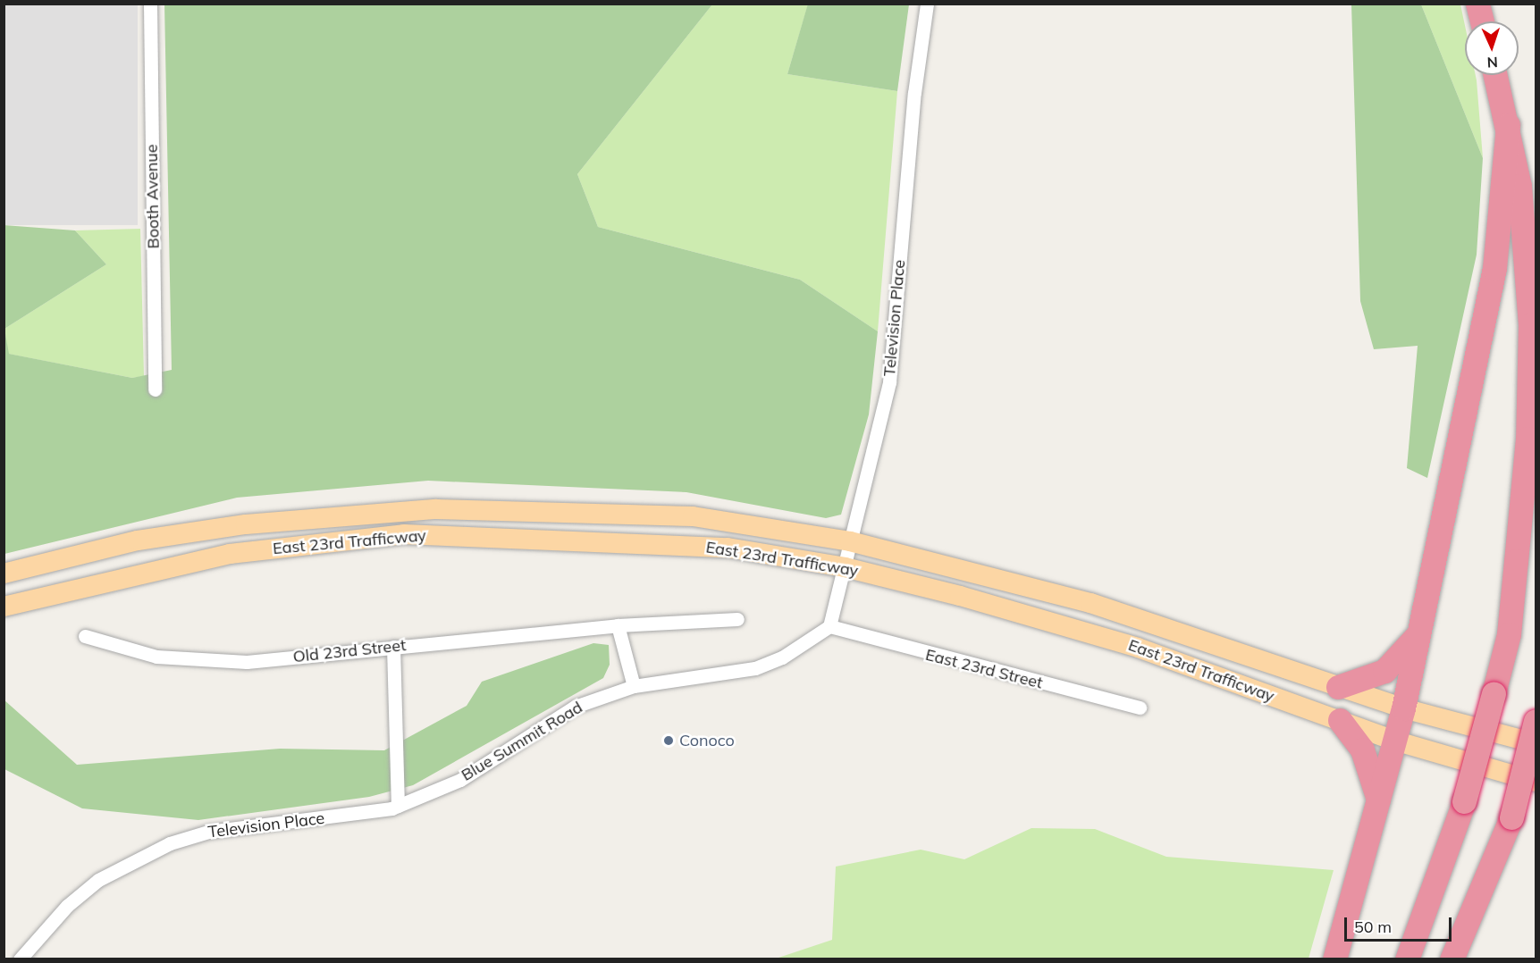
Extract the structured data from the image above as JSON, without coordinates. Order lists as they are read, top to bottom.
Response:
{
  "streets": {
    "main road": ["East 23rd Trafficway"],
    "street": [
      "Booth Avenue",
      "Television Place",
      "Old 23rd Street",
      "East 23rd Street",
      "Blue Summit Road"
    ]
  },
  "crossings": [
    ["Television Place", "East 23rd Trafficway"],
    ["Television Place", "East 23rd Street"],
    ["Television Place", "Blue Summit Road"],
    ["East 23rd Street", "Blue Summit Road"]
  ],
  "places": ["Conoco"],
  "scale_bar": "50 m",
  "north": "bottom"
}
